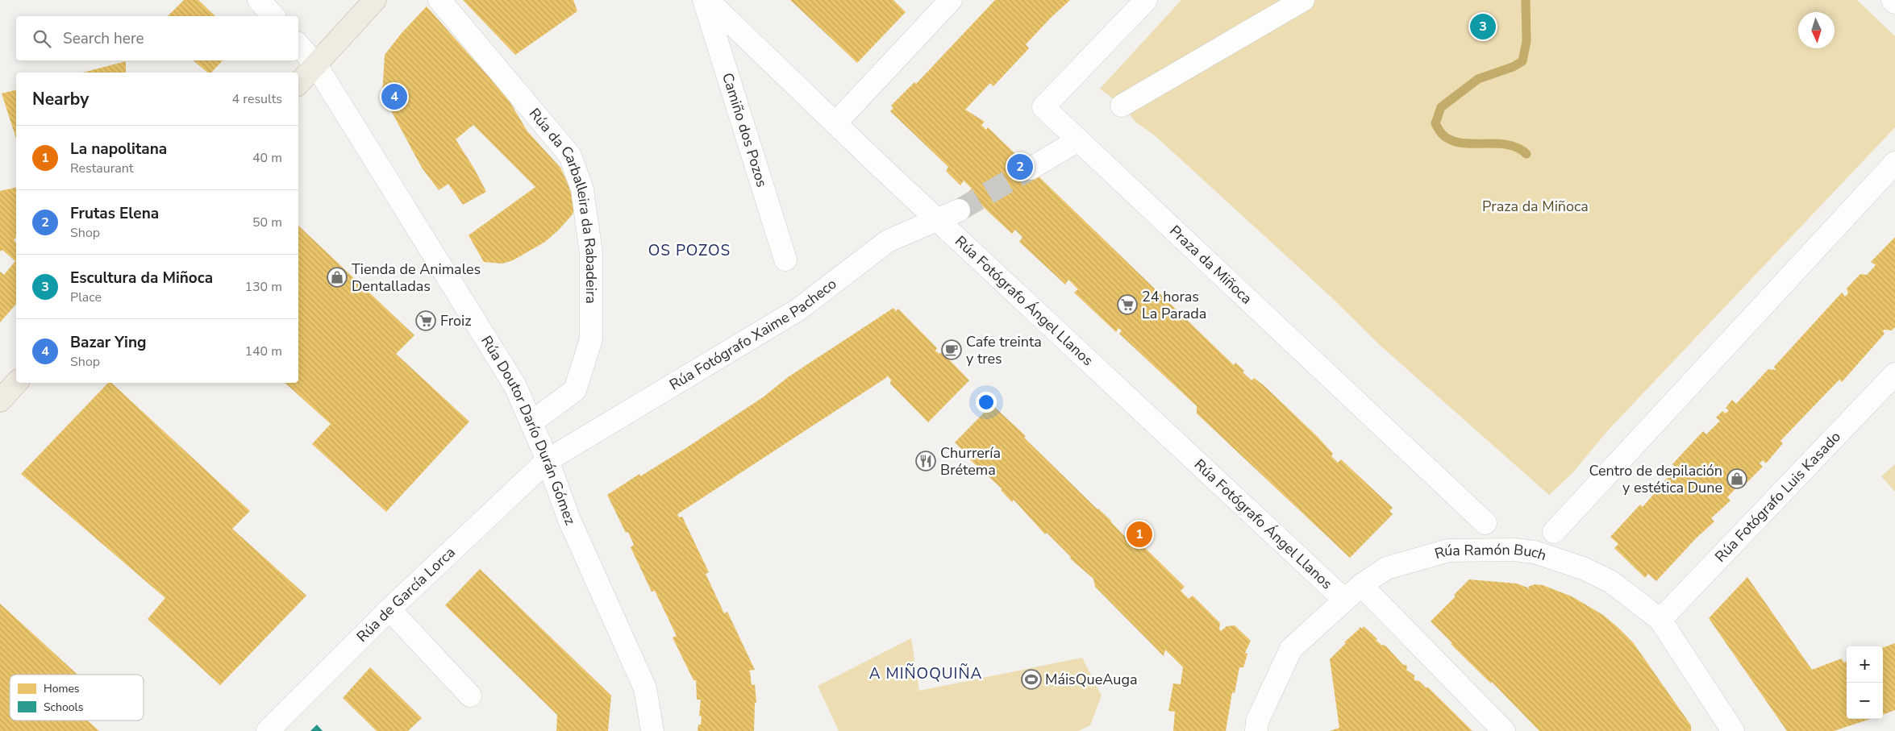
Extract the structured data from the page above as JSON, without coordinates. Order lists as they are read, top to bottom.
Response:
{
  "streets": {
    "street": [
      "Camiño dos Pozos",
      "Rúa da Carballeira da Rabadeira",
      "Praza da Miñoca",
      "Rúa Fotógrafo Ángel Llanos",
      "Rúa Fotógrafo Xaime Pacheco",
      "Rúa Doutor Darío Durán Gómez",
      "Rúa Fotógrafo Luis Kasado",
      "Rúa Ramón Buch",
      "Rúa de García Lorca"
    ]
  },
  "crossings": [
    ["Rúa da Carballeira da Rabadeira", "Rúa Doutor Darío Durán Gómez"],
    ["Rúa Fotógrafo Ángel Llanos", "Rúa Fotógrafo Xaime Pacheco"],
    ["Rúa Fotógrafo Ángel Llanos", "Rúa Ramón Buch"],
    ["Rúa Fotógrafo Xaime Pacheco", "Rúa Doutor Darío Durán Gómez"],
    ["Rúa Fotógrafo Xaime Pacheco", "Rúa de García Lorca"],
    ["Rúa Doutor Darío Durán Gómez", "Rúa de García Lorca"],
    ["Rúa Fotógrafo Luis Kasado", "Rúa Ramón Buch"]
  ],
  "districts": ["OS POZOS", "A MIÑOQUIÑA"],
  "parks": ["Praza da Miñoca"],
  "places": {
    "shop": ["Tienda de Animales Dentalladas", "Centro de depilación y estética Dune"],
    "supermarket": ["24 horas La Parada", "Froiz"],
    "cafe": ["Cafe treinta y tres"],
    "restaurant": ["Churrería Brétema"],
    "sports": ["MáisQueAuga"]
  },
  "legend": ["Homes", "Schools"],
  "north": "bottom",
  "page": {
    "pins": [
      "3",
      "4",
      "2",
      "1"
    ],
    "search": "Search here",
    "heading": ["Nearby", "4 results"],
    "list": [
      {
        "mark": "1",
        "name": "La napolitana",
        "note": "Restaurant",
        "value": "40 m"
      },
      {
        "mark": "2",
        "name": "Frutas Elena",
        "note": "Shop",
        "value": "50 m"
      },
      {
        "mark": "3",
        "name": "Escultura da Miñoca",
        "note": "Place",
        "value": "130 m"
      },
      {
        "mark": "4",
        "name": "Bazar Ying",
        "note": "Shop",
        "value": "140 m"
      }
    ],
    "map_buttons": ["+", "−"]
  }
}
